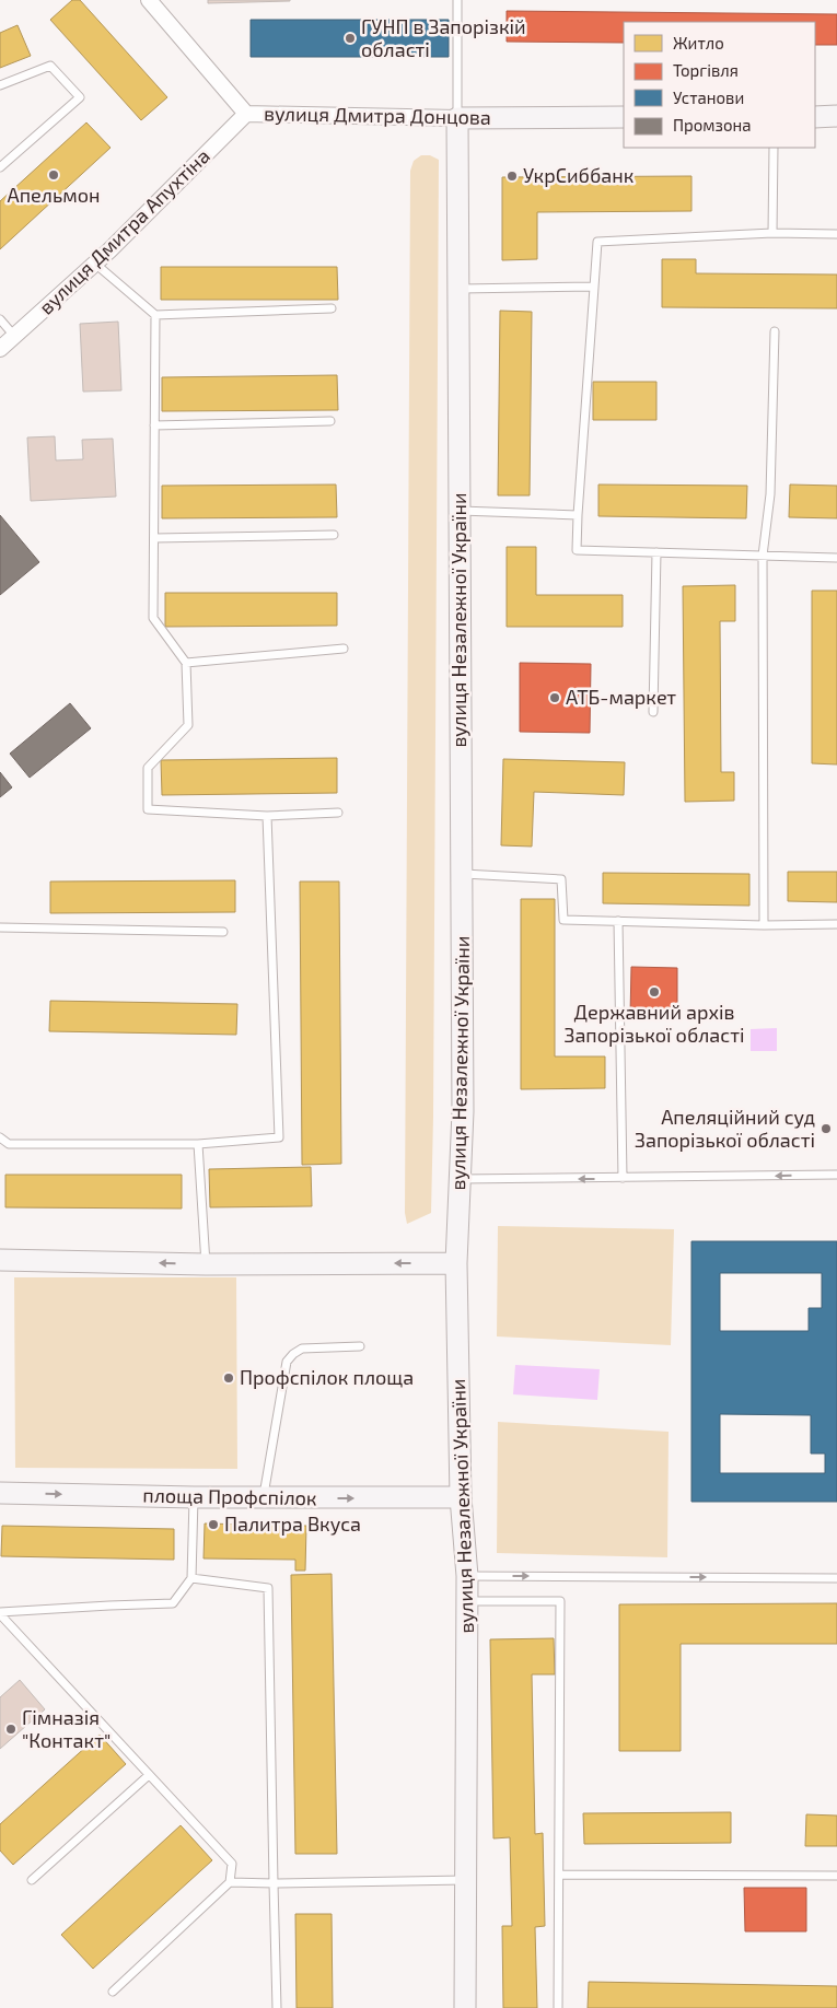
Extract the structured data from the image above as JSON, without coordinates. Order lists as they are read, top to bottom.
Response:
{
  "streets": {
    "street": [
      "вулиця Дмитра Донцова",
      "вулиця Дмитра Апухтіна",
      "вулиця Незалежної України",
      "площа Профспілок"
    ]
  },
  "crossings": [
    ["вулиця Дмитра Донцова", "вулиця Дмитра Апухтіна"],
    ["вулиця Дмитра Донцова", "вулиця Незалежної України"],
    ["вулиця Незалежної України", "площа Профспілок"]
  ],
  "one_way": ["площа Профспілок"],
  "places": [
    "ГУНП в Запорізкій області",
    "Апельмон",
    "УкрСиббанк",
    "АТБ-маркет",
    "Державний архів Запорізької області",
    "Апеляційний суд Запорізької області",
    "Профспілок площа",
    "Палитра Вкуса",
    "Гімназія \"Контакт\""
  ],
  "legend": [
    "Житло",
    "Торгівля",
    "Установи",
    "Промзона"
  ]
}
